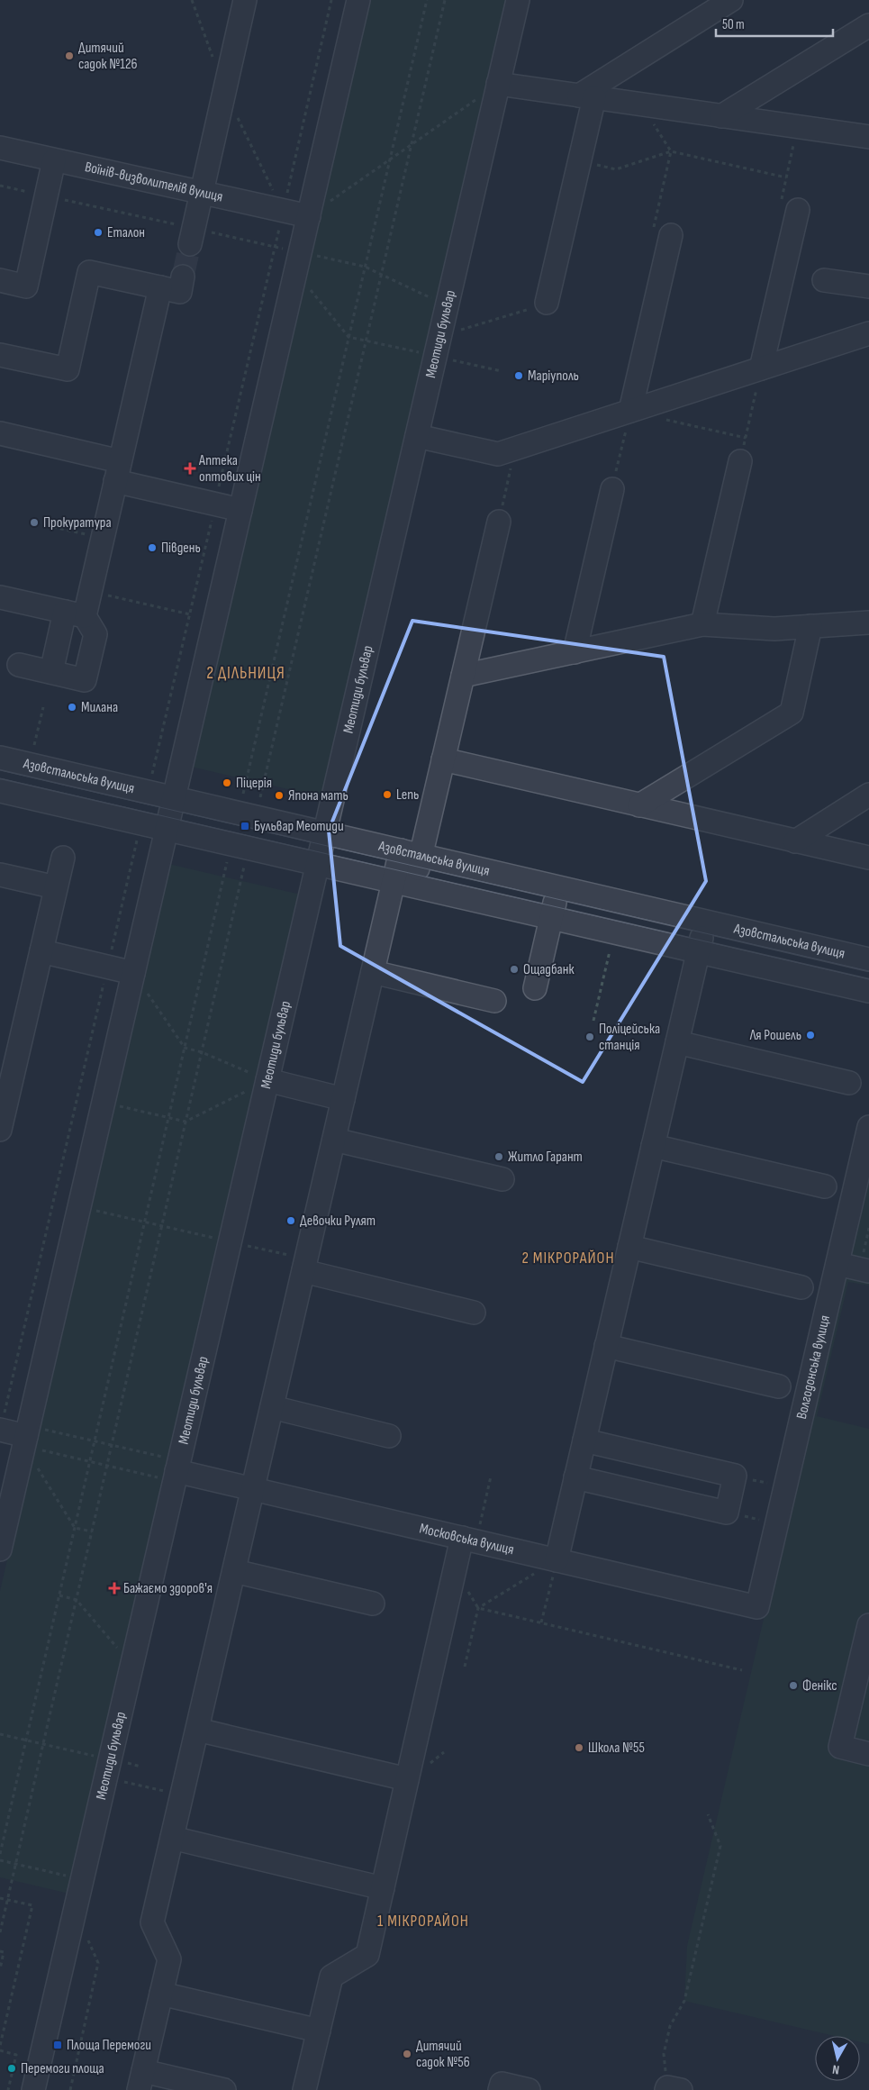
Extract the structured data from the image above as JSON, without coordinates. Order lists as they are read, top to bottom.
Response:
{
  "streets": {
    "street": [
      "Воїнів-визволителів вулиця",
      "Меотиди бульвар",
      "Азовстальська вулиця",
      "Волгодонська вулиця",
      "Московська вулиця"
    ]
  },
  "crossings": [
    ["Меотиди бульвар", "Азовстальська вулиця"],
    ["Меотиди бульвар", "Московська вулиця"],
    ["Волгодонська вулиця", "Московська вулиця"]
  ],
  "districts": ["2 ДІЛЬНИЦЯ", "2 МІКРОРАЙОН", "1 МІКРОРАЙОН"],
  "places": {
    "other": [
      "Дитячий садок №126",
      "Еталон",
      "Маріуполь",
      "Прокуратура",
      "Південь",
      "Милана",
      "Піцерія",
      "Lenь",
      "Япона мать",
      "Ощадбанк",
      "Ля Рошель",
      "Поліцейська станція",
      "Житло Гарант",
      "Девочки Рулят",
      "Фенікс",
      "Школа №55",
      "Дитячий садок №56",
      "Перемоги площа"
    ],
    "health": ["Аптека оптових цін", "Бажаємо здоров'я"],
    "transit": ["Бульвар Меотиди", "Площа Перемоги"]
  },
  "scale_bar": "50 m",
  "north": "bottom"
}
